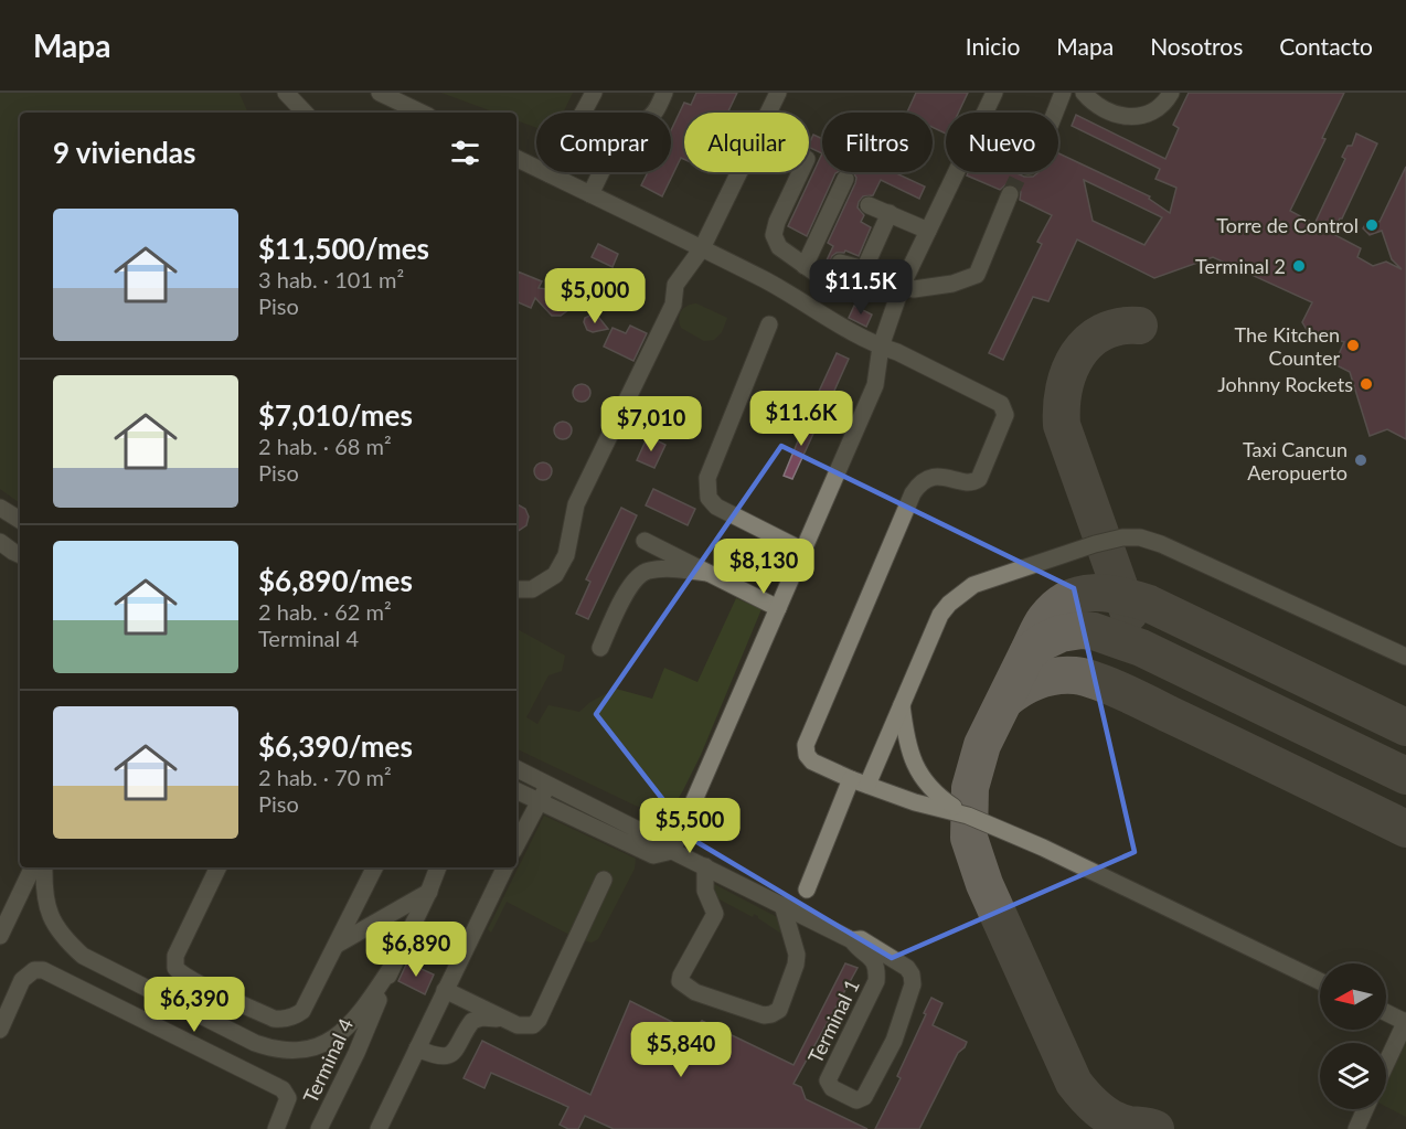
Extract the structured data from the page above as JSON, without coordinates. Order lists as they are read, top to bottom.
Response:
{
  "streets": {
    "street": ["Terminal 1", "Terminal 4"]
  },
  "places": [
    "Torre de Control",
    "Terminal 2",
    "The Kitchen Counter",
    "Johnny Rockets",
    "Taxi Cancun Aeropuerto"
  ],
  "north": "left",
  "page": {
    "header": "Mapa",
    "nav": [
      "Inicio",
      "Mapa",
      "Nosotros",
      "Contacto"
    ],
    "chip": [
      "Comprar",
      "Alquilar",
      "Filtros",
      "Nuevo"
    ],
    "heading": "9 viviendas",
    "list": [
      {
        "name": "$11,500/mes",
        "note": "3 hab. · 101 m² · Piso"
      },
      {
        "name": "$7,010/mes",
        "note": "2 hab. · 68 m² · Piso"
      },
      {
        "name": "$6,890/mes",
        "note": "2 hab. · 62 m² · Terminal 4"
      },
      {
        "name": "$6,390/mes",
        "note": "2 hab. · 70 m² · Piso"
      }
    ],
    "price": [
      "$11.5K",
      "$5,000",
      "$11.6K",
      "$7,010",
      "$8,130",
      "$5,500",
      "$6,890",
      "$6,390",
      "$5,840"
    ]
  }
}
